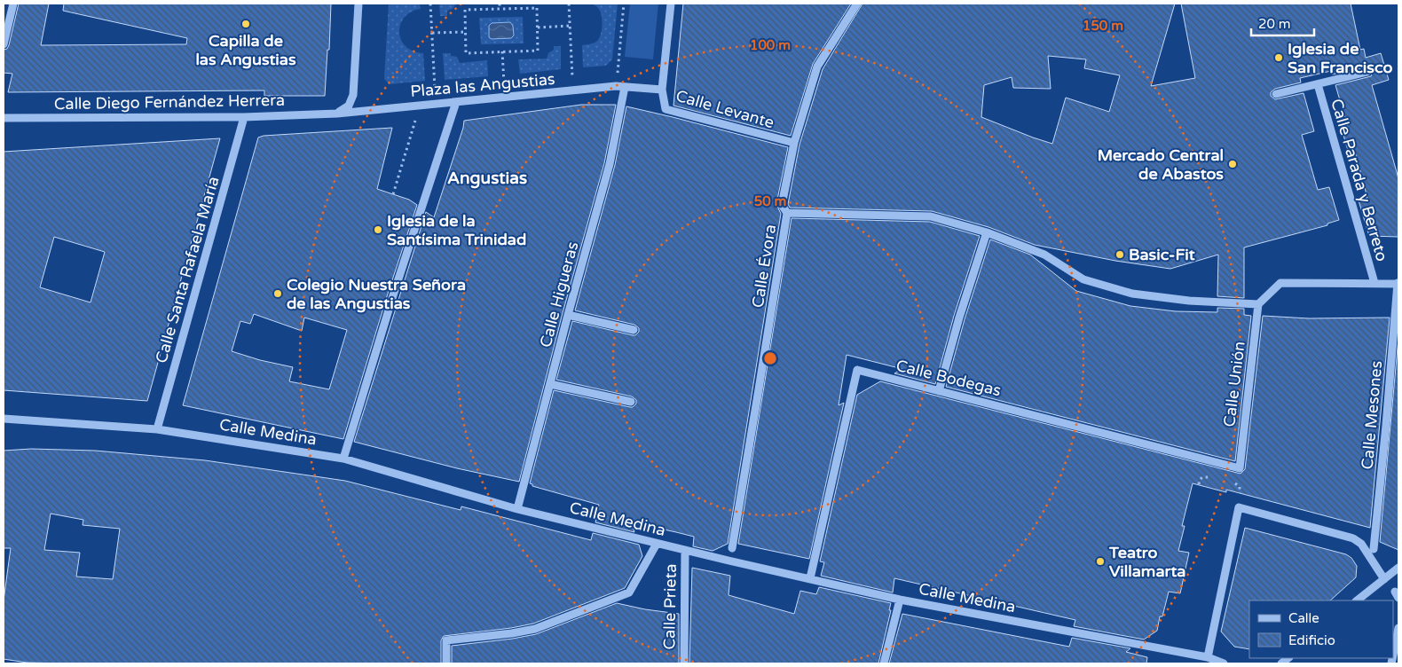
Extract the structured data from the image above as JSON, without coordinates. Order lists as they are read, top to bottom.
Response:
{
  "streets": {
    "street": [
      "Plaza las Angustias",
      "Calle Diego Fernández Herrera",
      "Calle Levante",
      "Calle Parada y Berreto",
      "Calle Évora",
      "Calle Santa Rafaela María",
      "Calle Higueras",
      "Calle Bodegas",
      "Calle Unión",
      "Calle Mesones",
      "Calle Medina",
      "Calle Prieta"
    ]
  },
  "crossings": [
    ["Plaza las Angustias", "Calle Diego Fernández Herrera"],
    ["Plaza las Angustias", "Calle Levante"],
    ["Plaza las Angustias", "Calle Higueras"],
    ["Calle Diego Fernández Herrera", "Calle Santa Rafaela María"],
    ["Calle Levante", "Calle Évora"],
    ["Calle Santa Rafaela María", "Calle Medina"],
    ["Calle Higueras", "Calle Medina"],
    ["Calle Bodegas", "Calle Unión"],
    ["Calle Bodegas", "Calle Medina"],
    ["Calle Medina", "Calle Prieta"]
  ],
  "districts": ["Angustias"],
  "places": [
    "Capilla de las Angustias",
    "Iglesia de San Francisco",
    "Mercado Central de Abastos",
    "Iglesia de la Santísima Trinidad",
    "Basic-Fit",
    "Colegio Nuestra Señora de las Angustias",
    "Teatro Villamarta"
  ],
  "legend": ["Calle", "Edificio"],
  "scale_bar": "20 m",
  "rings": ["150 m", "100 m", "50 m"]
}
